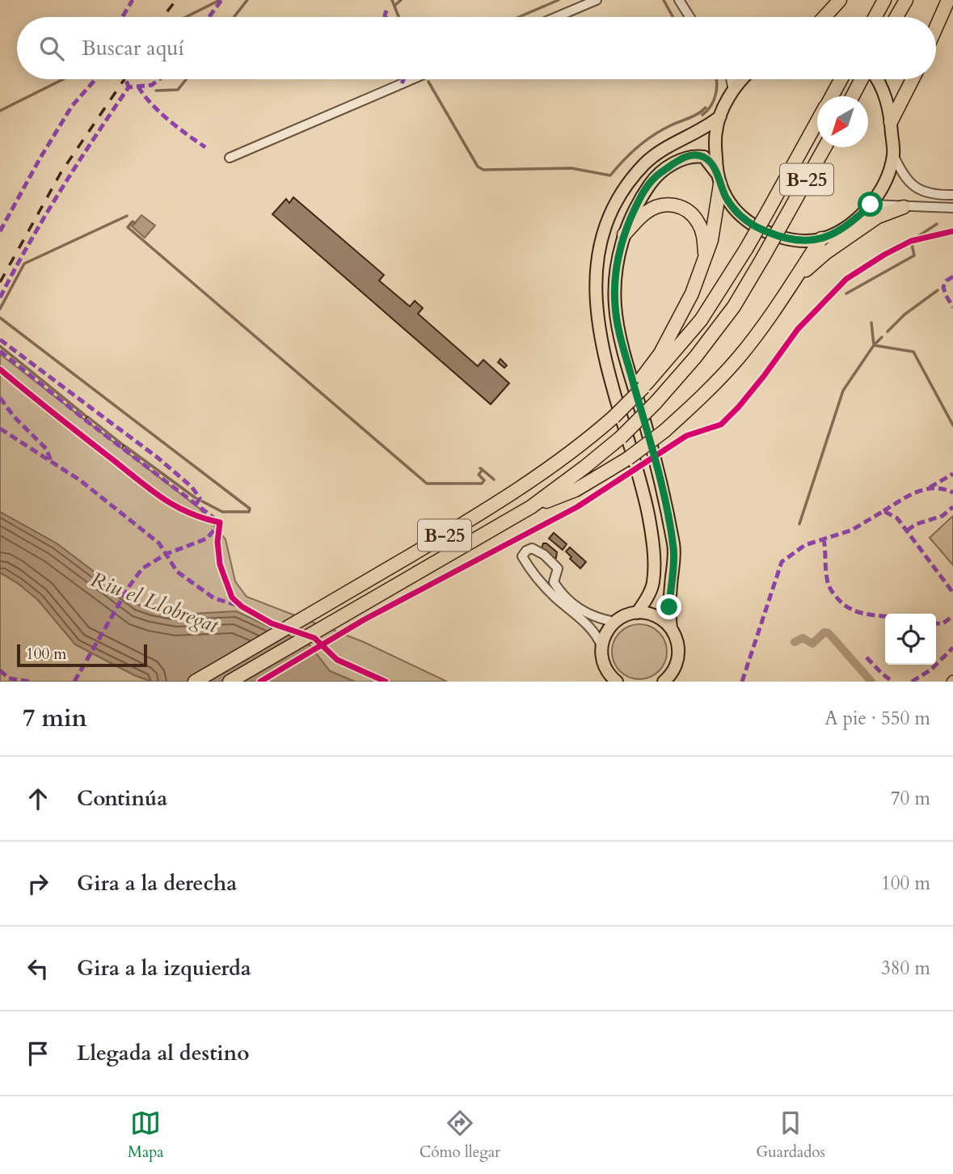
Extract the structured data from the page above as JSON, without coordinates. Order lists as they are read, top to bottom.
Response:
{
  "streets": {
    "highway": ["B-25"]
  },
  "water": ["Riu el Llobregat"],
  "scale_bar": "100 m",
  "north": "bottom left",
  "page": {
    "search": "Buscar aquí",
    "scale": "100 m",
    "heading": ["7 min", "A pie · 550 m"],
    "list": [
      ["Continúa", "70 m"],
      ["Gira a la derecha", "100 m"],
      ["Gira a la izquierda", "380 m"],
      "Llegada al destino"
    ],
    "nav": ["Mapa", "Cómo llegar", "Guardados"]
  }
}
